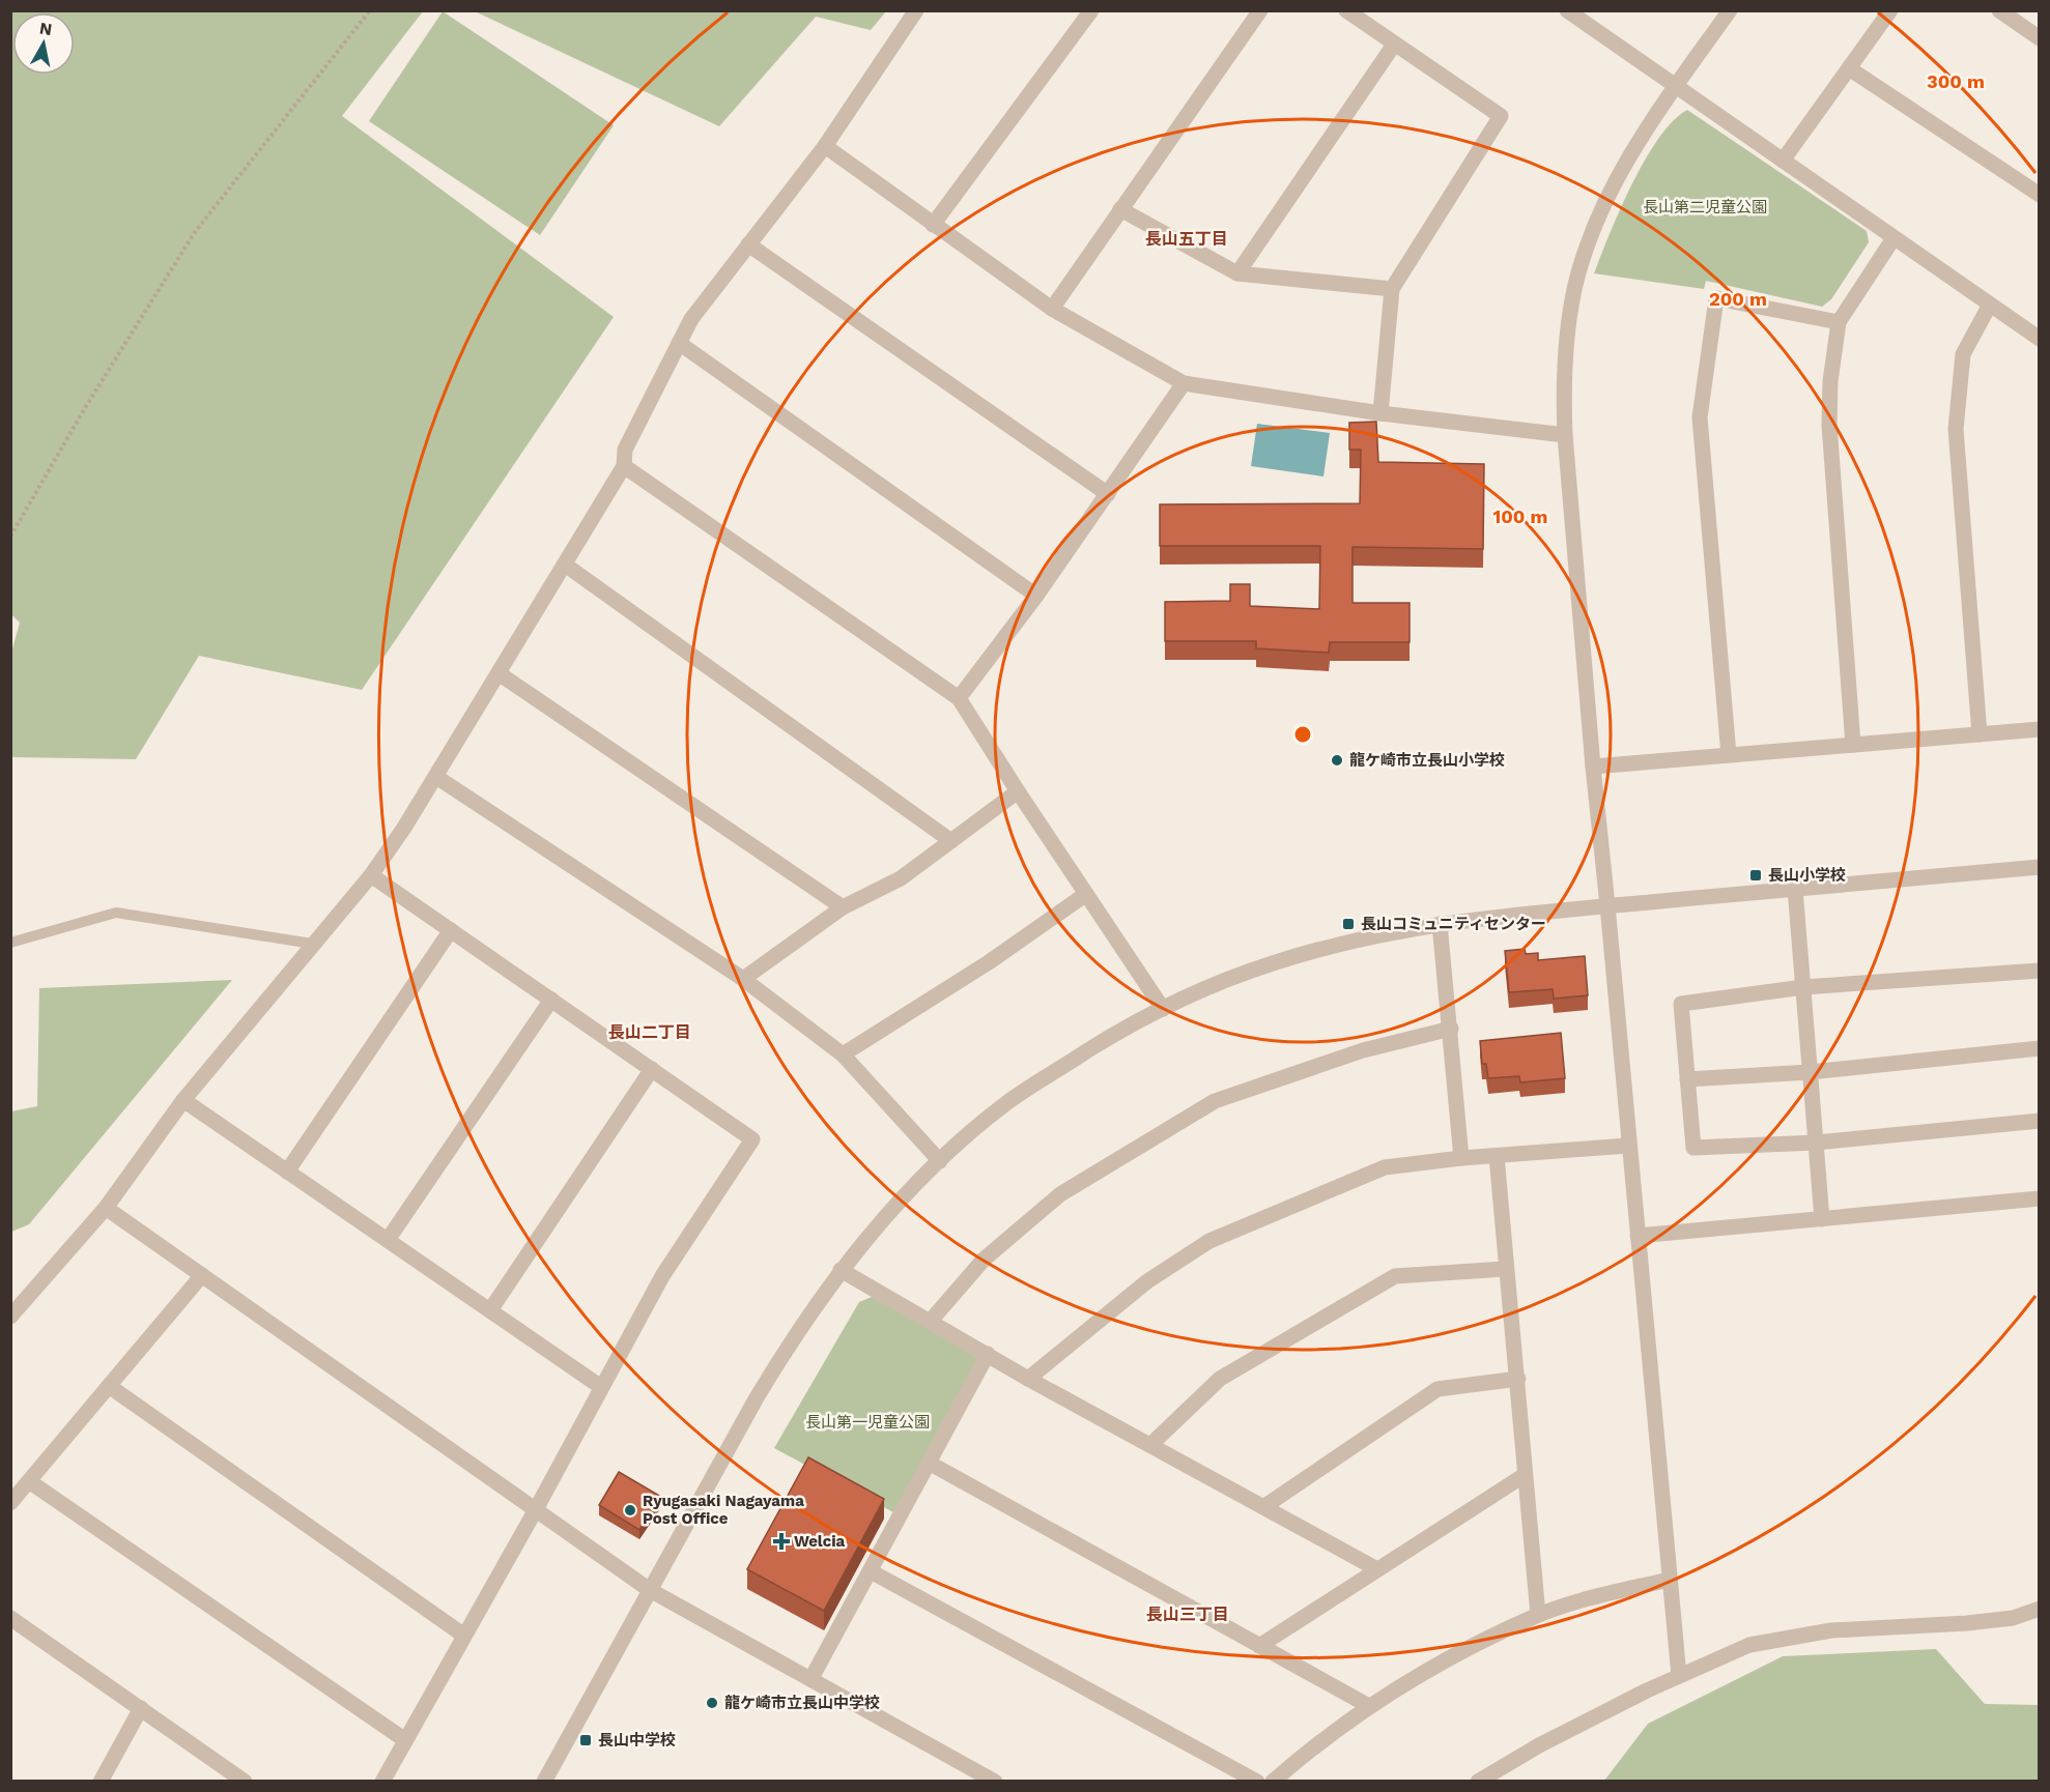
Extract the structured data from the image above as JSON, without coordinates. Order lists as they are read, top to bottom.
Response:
{
  "districts": ["長山五丁目", "長山二丁目", "長山三丁目"],
  "parks": ["長山第二児童公園", "長山第一児童公園"],
  "places": {
    "other": ["龍ケ崎市立長山小学校", "Ryugasaki Nagayama Post Office", "龍ケ崎市立長山中学校"],
    "transit": ["長山小学校", "長山コミュニティセンター", "長山中学校"],
    "health": ["Welcia"]
  },
  "north": "top",
  "rings": ["300 m", "200 m", "100 m"]
}
